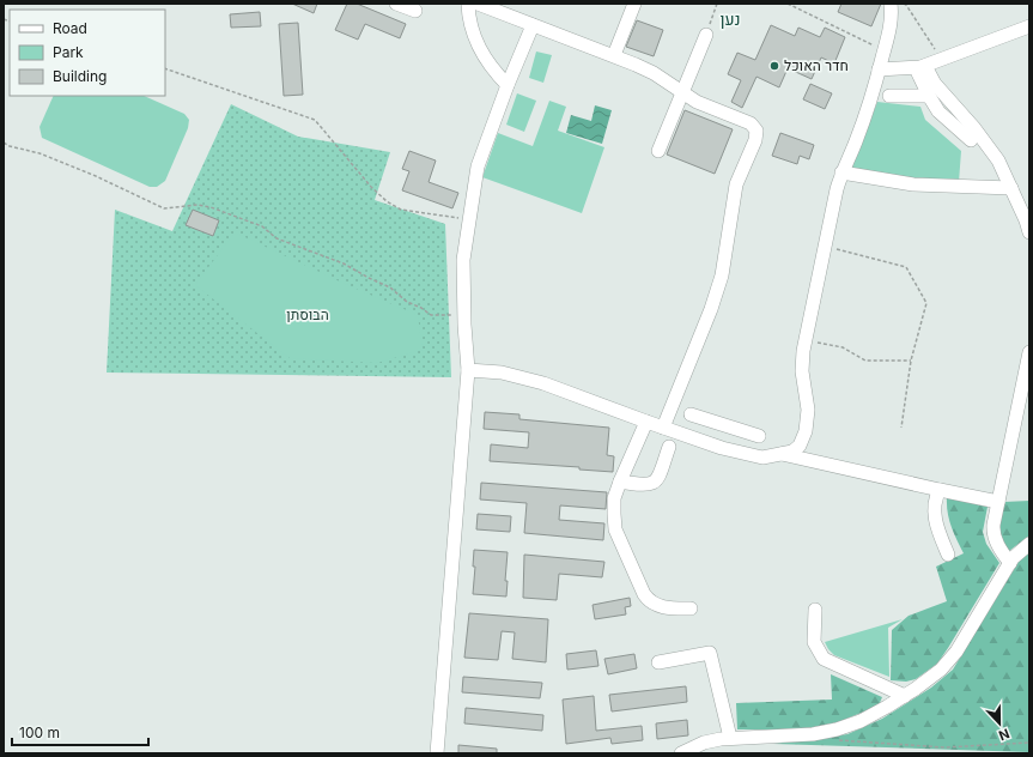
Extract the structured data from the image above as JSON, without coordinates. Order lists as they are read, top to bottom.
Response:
{
  "districts": ["נען"],
  "parks": ["הבוסתן"],
  "places": ["חדר האוכל"],
  "legend": ["Road", "Park", "Building"],
  "scale_bar": "100 m",
  "north": "bottom"
}
